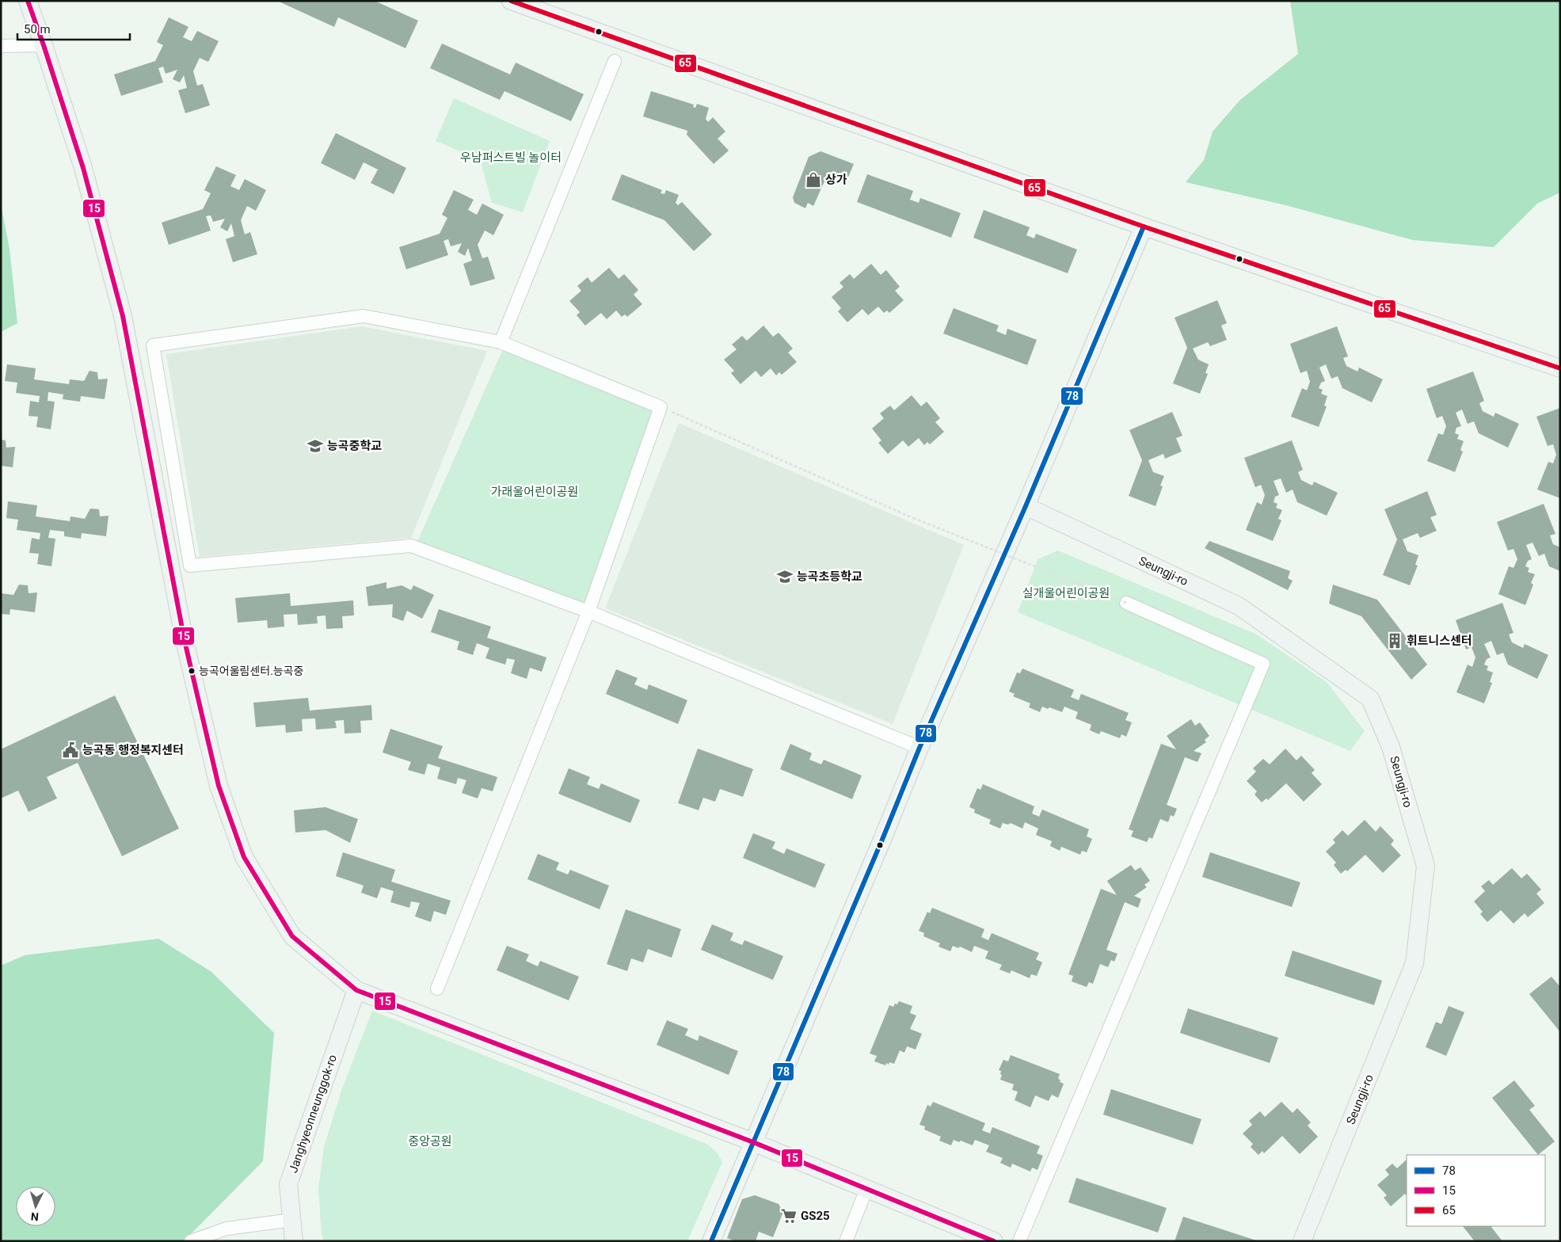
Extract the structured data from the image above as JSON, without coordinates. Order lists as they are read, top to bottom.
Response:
{
  "streets": {
    "street": ["Seungji-ro", "Janghyeonneunggok-ro"]
  },
  "parks": [
    "우남퍼스트빌 놀이터",
    "가래울어린이공원",
    "실개울어린이공원",
    "중앙공원"
  ],
  "places": {
    "shop": ["상가"],
    "school or university": ["능곡중학교", "능곡초등학교"],
    "building": ["휘트니스센터"],
    "other": ["능곡어울림센터.능곡중"],
    "public building": ["능곡동 행정복지센터"],
    "supermarket": ["GS25"]
  },
  "lines": ["transit line 15", "transit line 65", "transit line 78"],
  "legend": ["78", "15", "65"],
  "scale_bar": "50 m",
  "north": "bottom"
}
